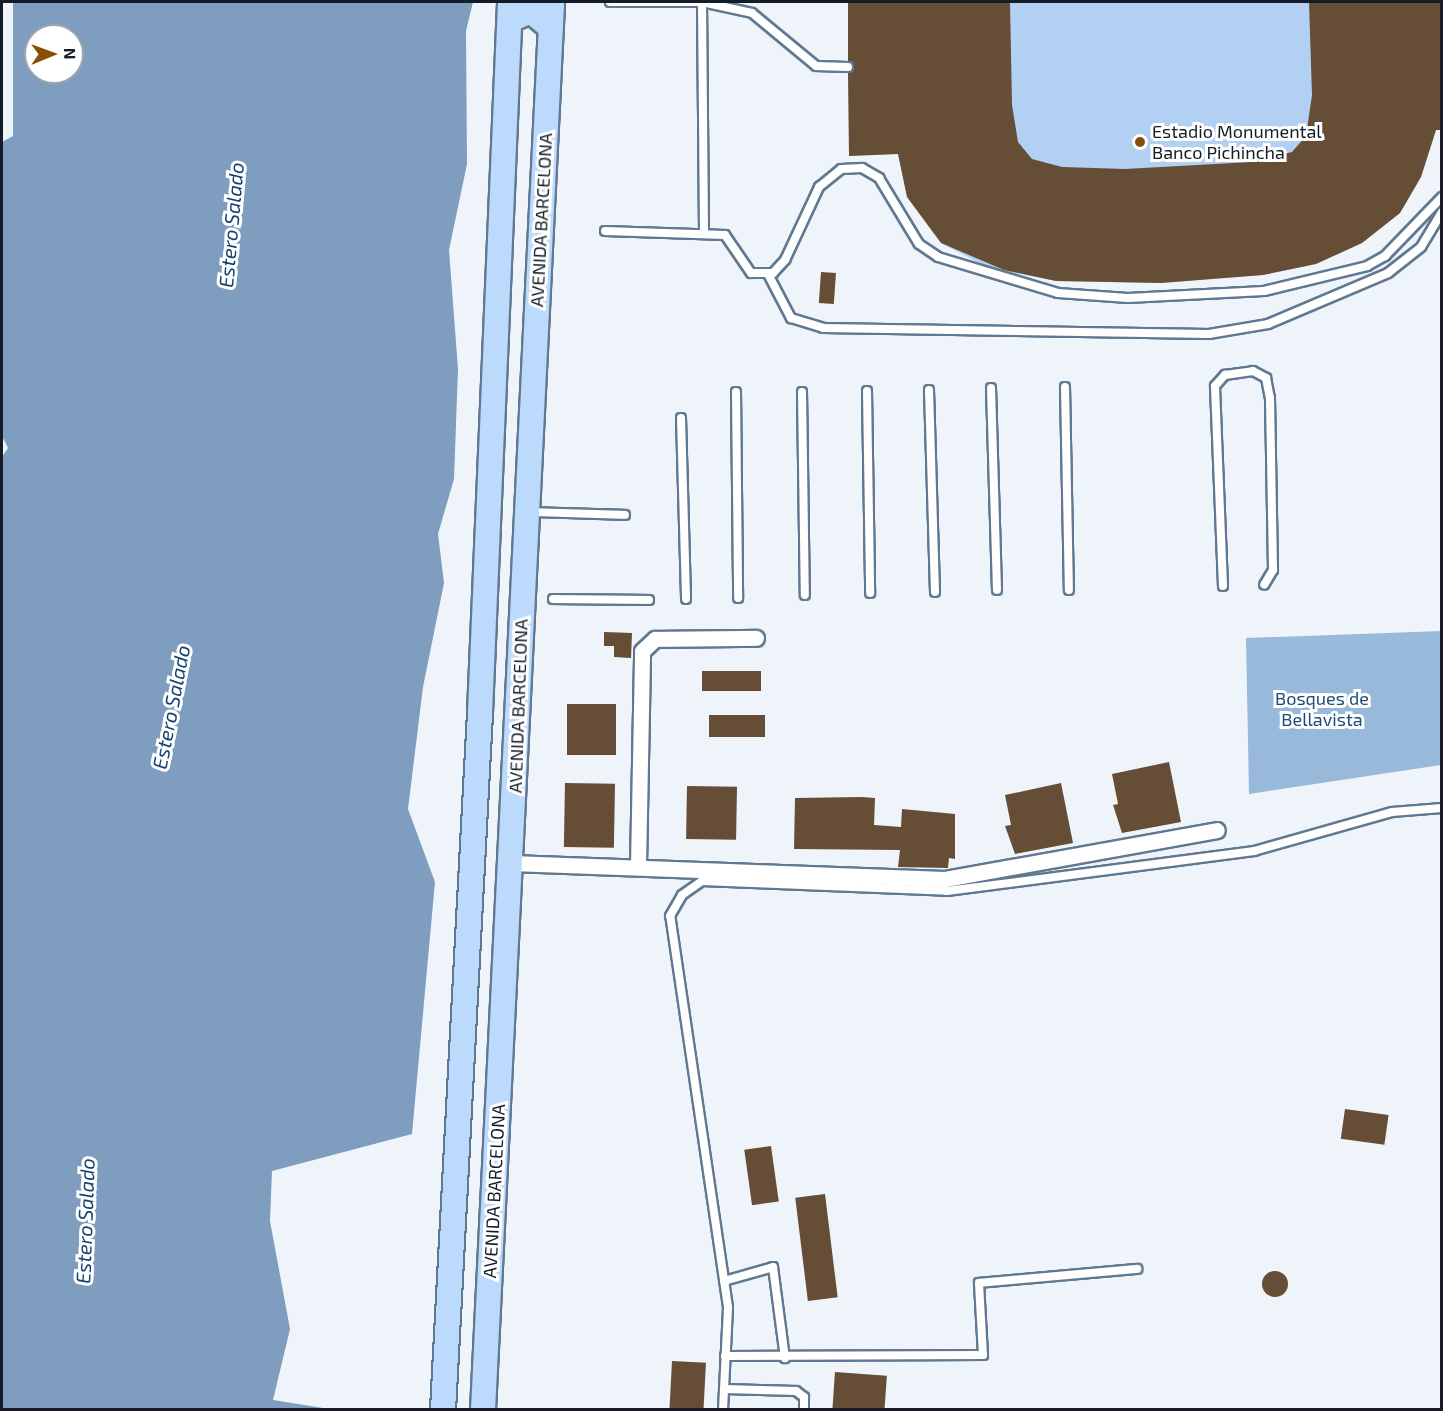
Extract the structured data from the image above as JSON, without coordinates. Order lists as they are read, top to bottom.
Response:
{
  "streets": {
    "main road": ["AVENIDA BARCELONA"]
  },
  "water": ["Estero Salado"],
  "parks": ["Bosques de Bellavista"],
  "places": ["Estadio Monumental Banco Pichincha"],
  "north": "right"
}
